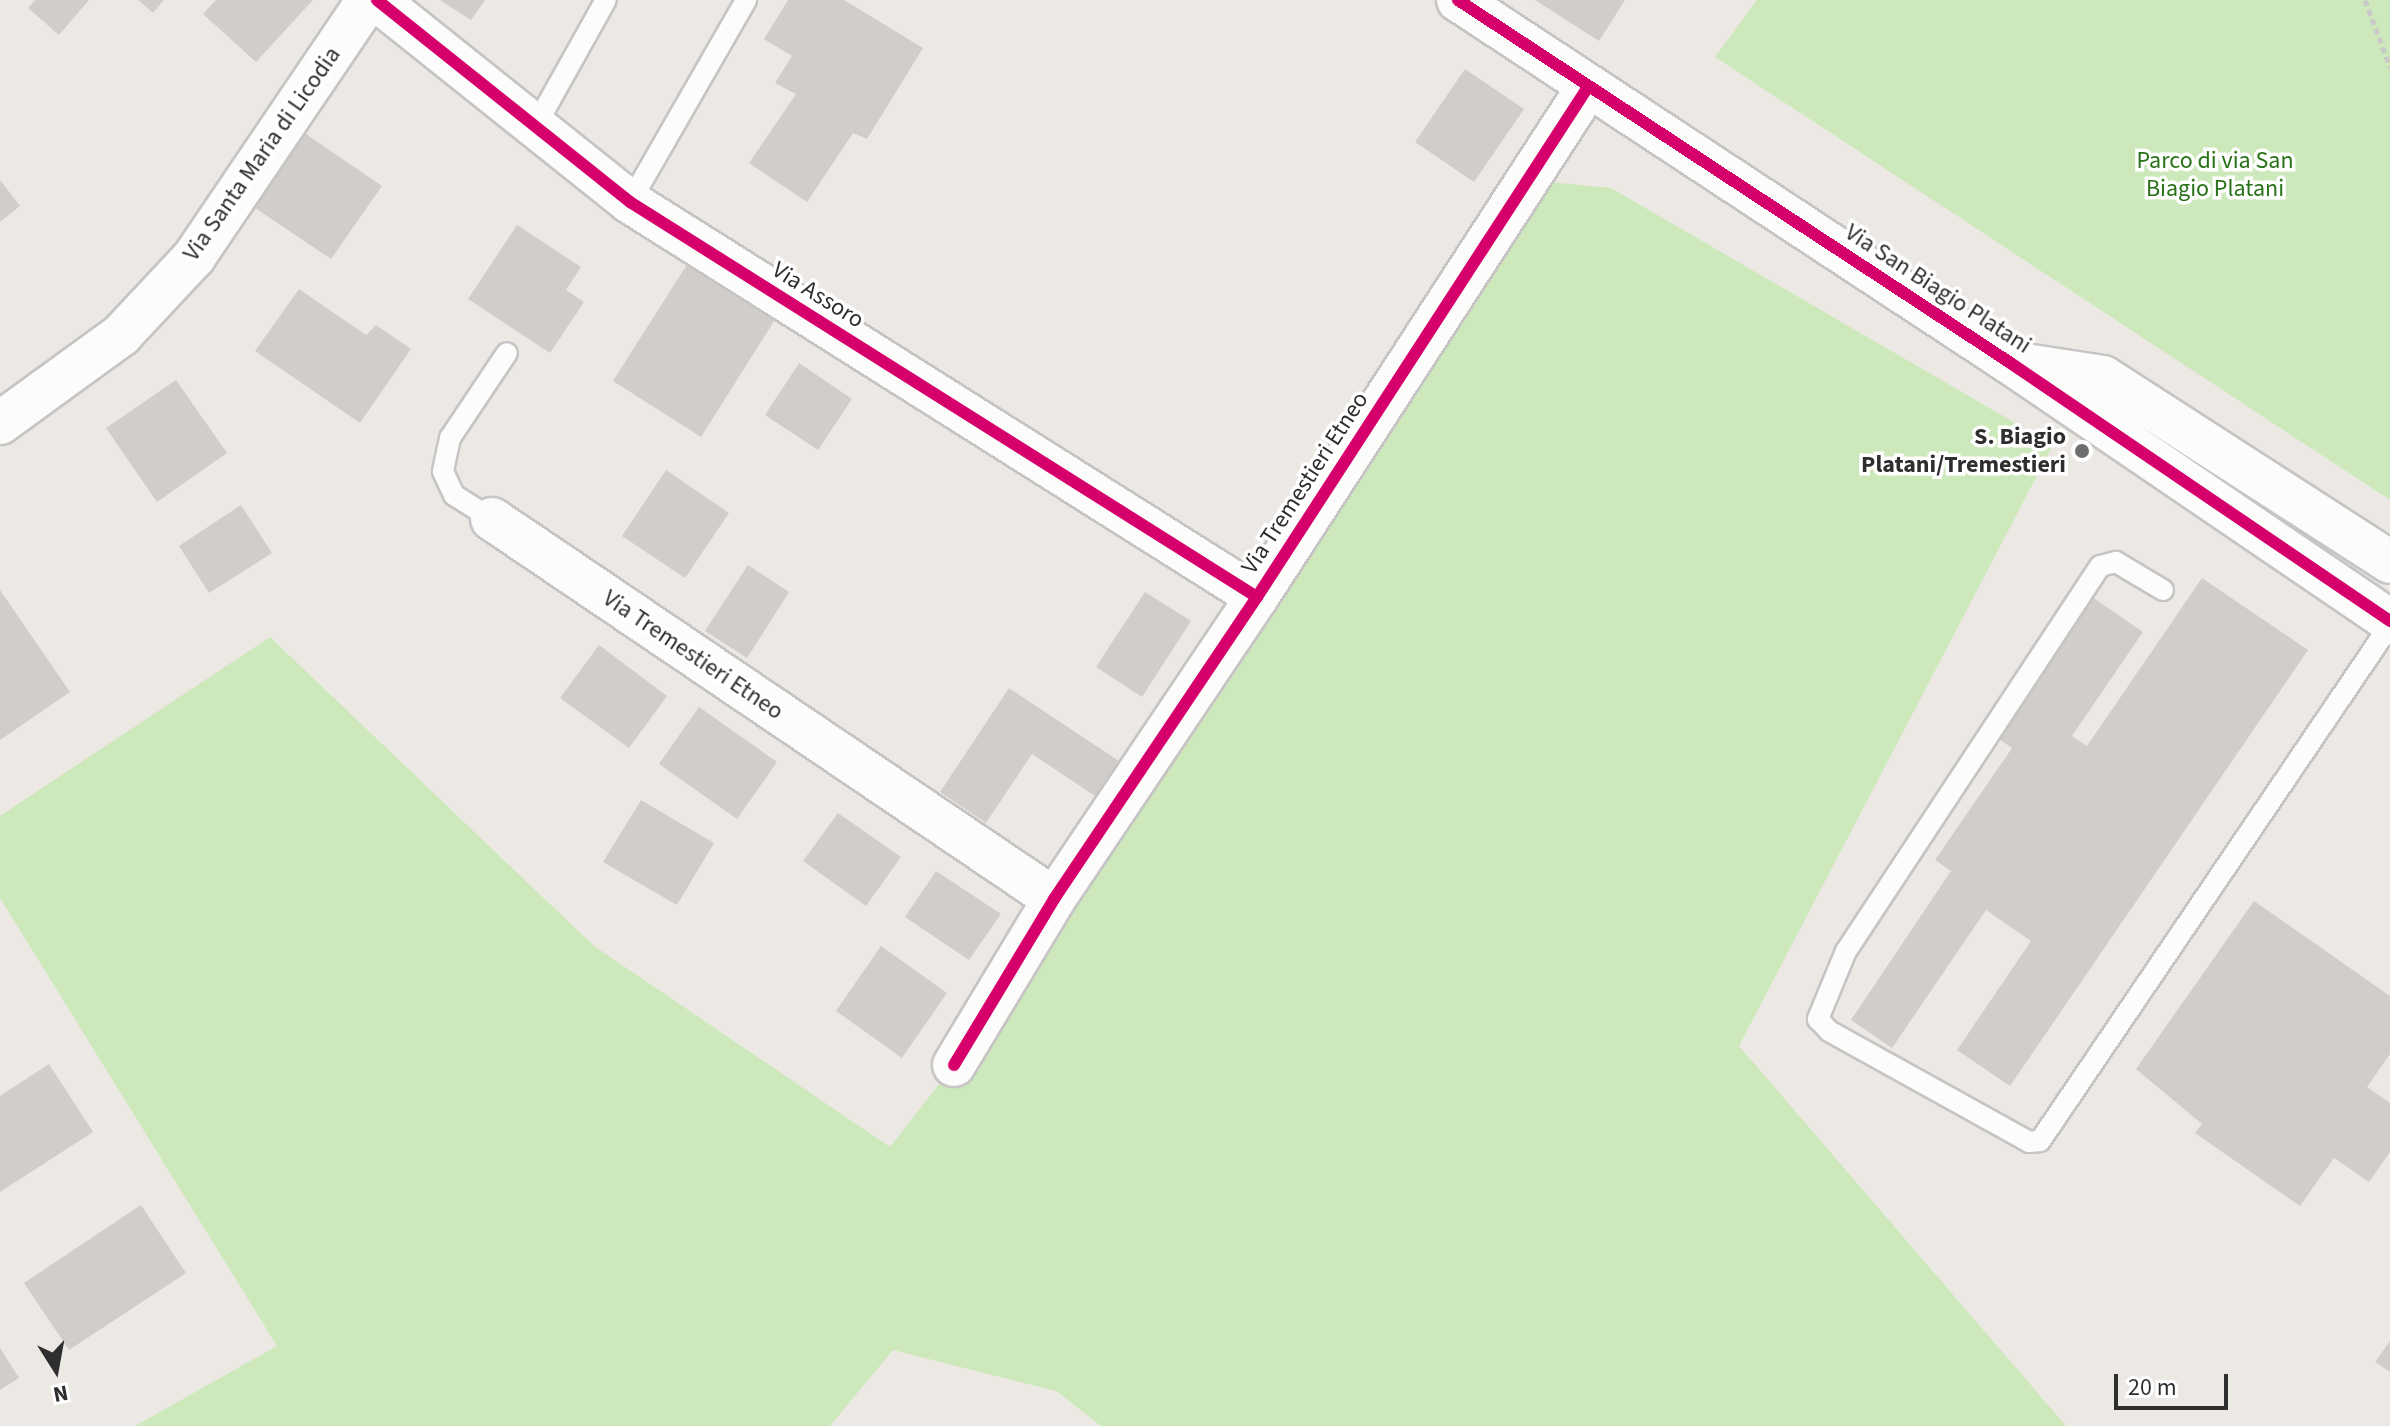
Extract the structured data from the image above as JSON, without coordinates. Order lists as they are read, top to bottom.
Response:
{
  "streets": {
    "street": [
      "Via Santa Maria di Licodia",
      "Via San Biagio Platani",
      "Via Assoro",
      "Via Tremestieri Etneo"
    ]
  },
  "crossings": [
    ["Via San Biagio Platani", "Via Tremestieri Etneo"],
    ["Via Assoro", "Via Tremestieri Etneo"]
  ],
  "parks": ["Parco di via San Biagio Platani"],
  "places": ["S. Biagio Platani/Tremestieri"],
  "scale_bar": "20 m",
  "north": "bottom"
}
